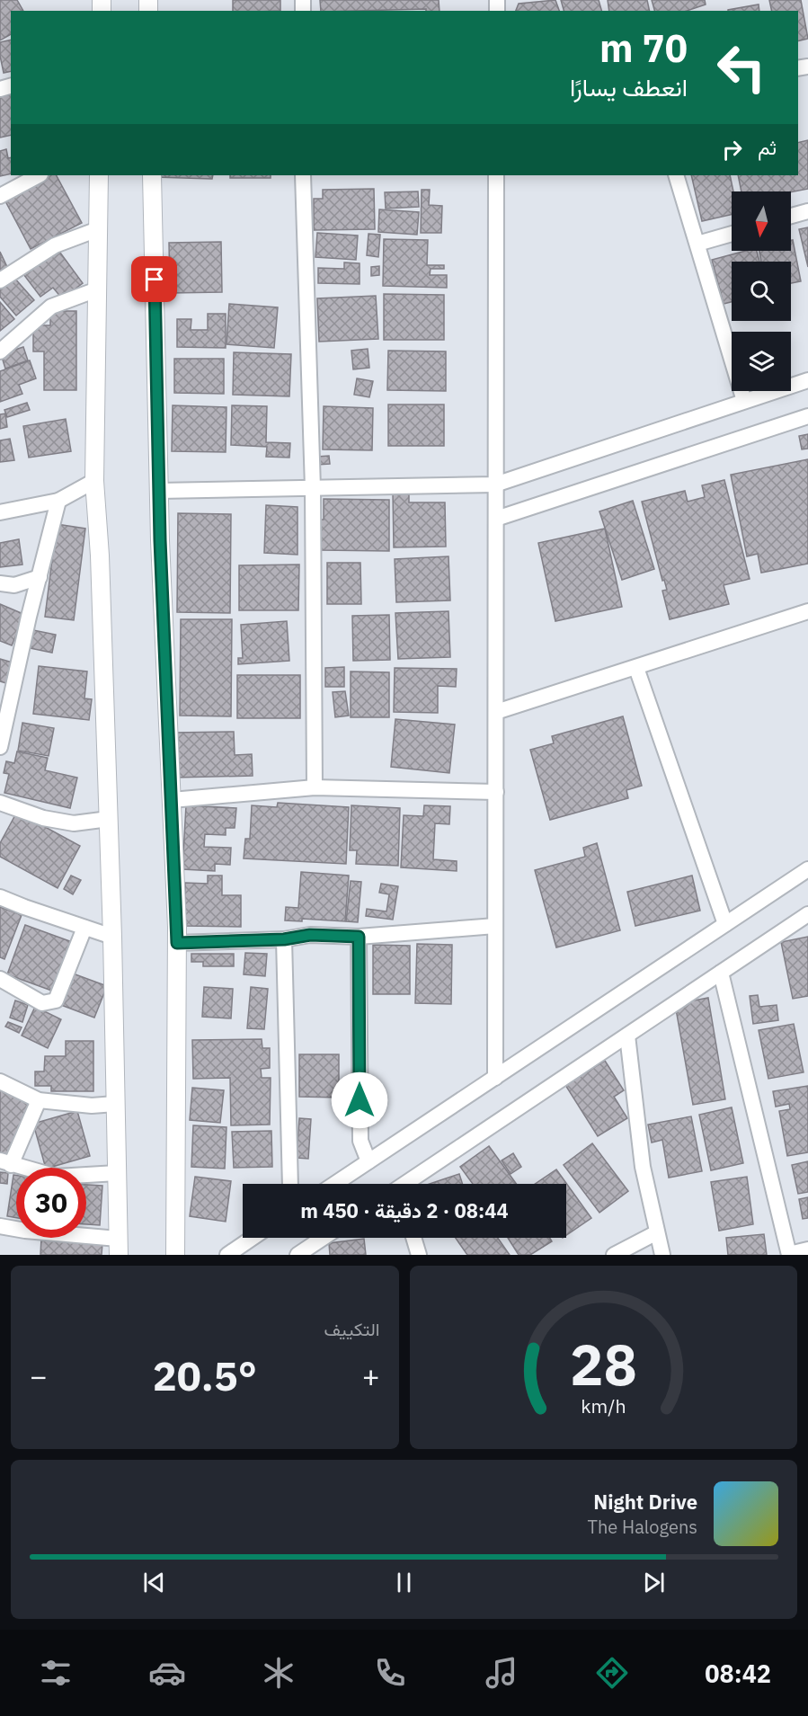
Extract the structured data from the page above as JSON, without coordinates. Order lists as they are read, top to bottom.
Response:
{
  "north": "bottom",
  "page": {
    "turn": ["70 m", "انعطف يسارًا"],
    "then": "ثم",
    "limit": "30",
    "trip": "08:44 · 2 دقيقة · 450 m",
    "tile": "التكييف",
    "heat": ["−", "20.5°", "+"],
    "song": ["Night Drive", "The Halogens"],
    "tabs": "08:42",
    "gauge": ["28", "km/h"]
  }
}
